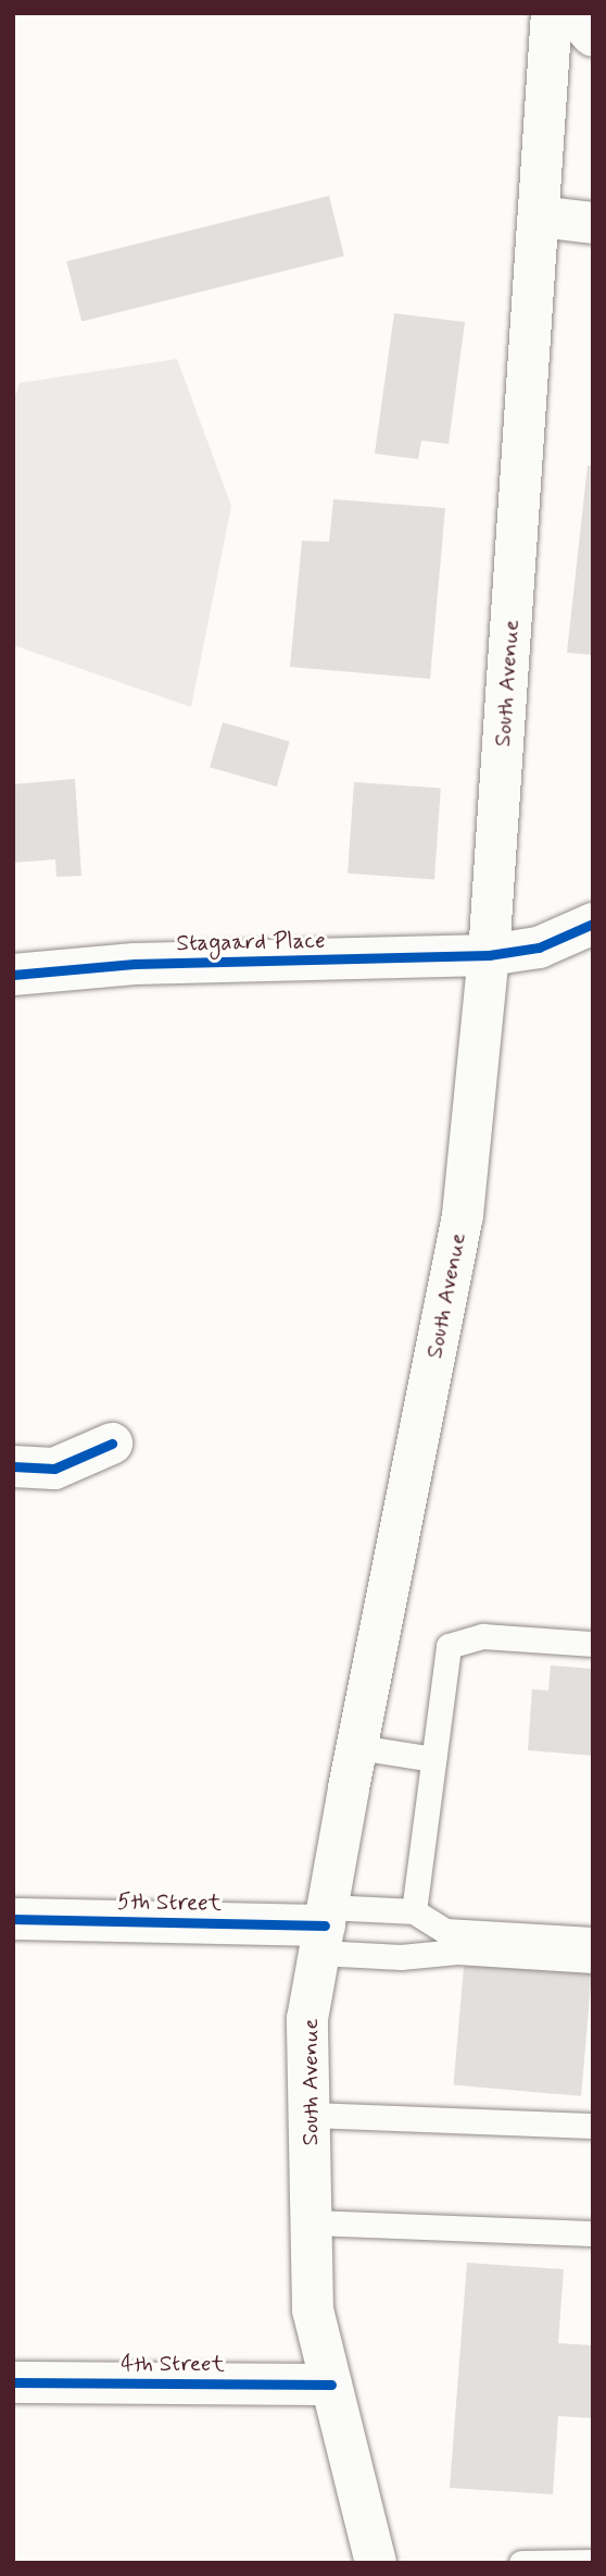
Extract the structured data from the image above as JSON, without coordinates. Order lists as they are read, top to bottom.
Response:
{
  "streets": {
    "main road": [
      "South Avenue",
      "Stagaard Place",
      "5th Street",
      "4th Street"
    ]
  },
  "crossings": [
    ["South Avenue", "Stagaard Place"],
    ["South Avenue", "5th Street"],
    ["South Avenue", "4th Street"]
  ]
}
